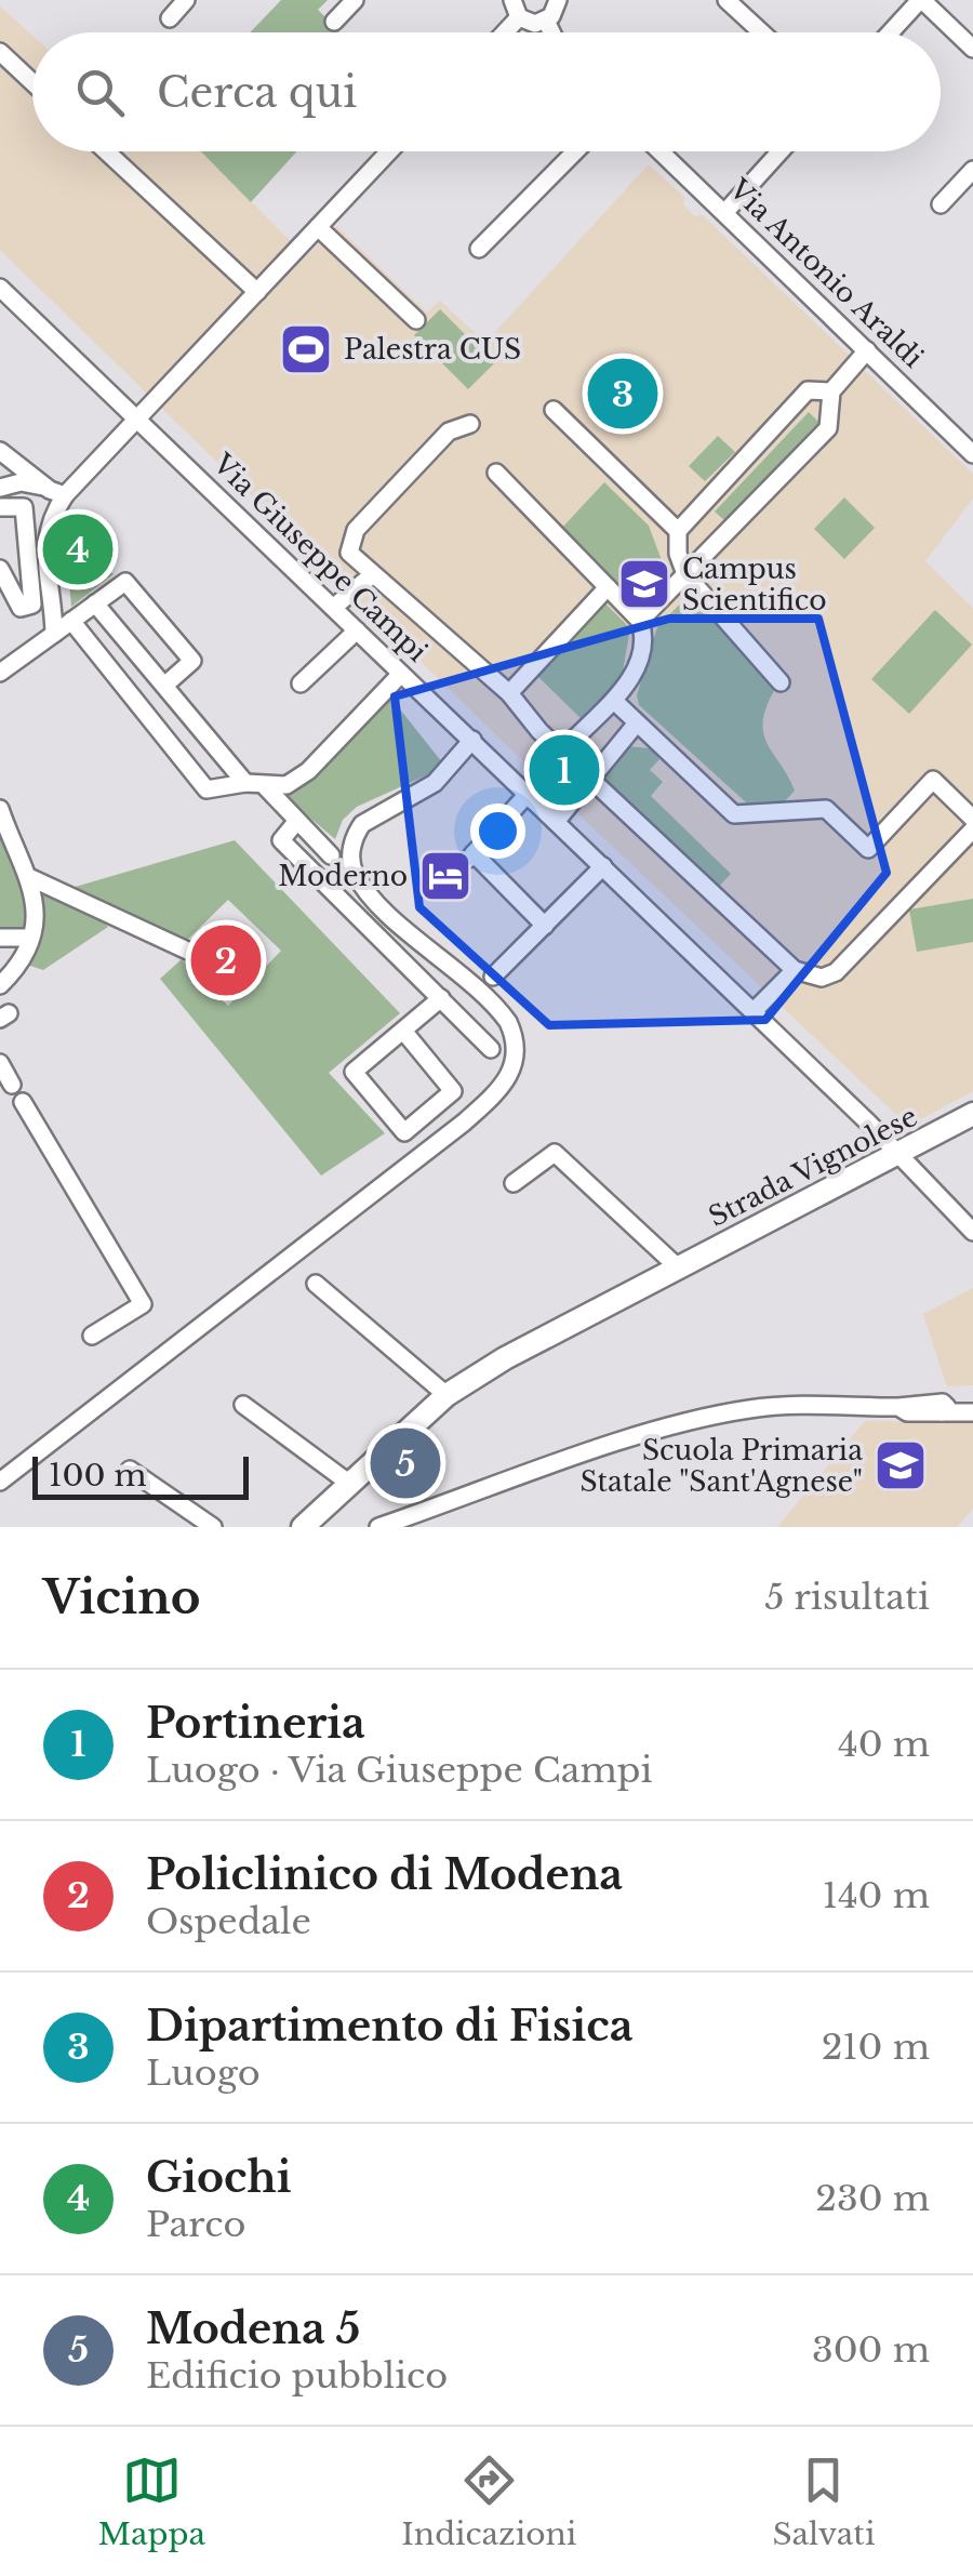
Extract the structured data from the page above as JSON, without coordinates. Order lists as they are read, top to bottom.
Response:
{
  "streets": {
    "main road": ["Strada Vignolese"],
    "street": ["Via Antonio Araldi", "Via Giuseppe Campi"]
  },
  "crossings": [
    ["Via Giuseppe Campi", "Strada Vignolese"]
  ],
  "places": {
    "sports": ["Palestra CUS"],
    "school or university": ["Campus Scientifico", "Scuola Primaria Statale \"Sant'Agnese\""],
    "hotel": ["Moderno"]
  },
  "scale_bar": "100 m",
  "page": {
    "search": "Cerca qui",
    "pins": [
      "3",
      "4",
      "1",
      "2",
      "5"
    ],
    "scale": "100 m",
    "heading": ["Vicino", "5 risultati"],
    "list": [
      {
        "mark": "1",
        "name": "Portineria",
        "note": "Luogo · Via Giuseppe Campi",
        "value": "40 m"
      },
      {
        "mark": "2",
        "name": "Policlinico di Modena",
        "note": "Ospedale",
        "value": "140 m"
      },
      {
        "mark": "3",
        "name": "Dipartimento di Fisica",
        "note": "Luogo",
        "value": "210 m"
      },
      {
        "mark": "4",
        "name": "Giochi",
        "note": "Parco",
        "value": "230 m"
      },
      {
        "mark": "5",
        "name": "Modena 5",
        "note": "Edificio pubblico",
        "value": "300 m"
      }
    ],
    "nav": ["Mappa", "Indicazioni", "Salvati"]
  }
}
